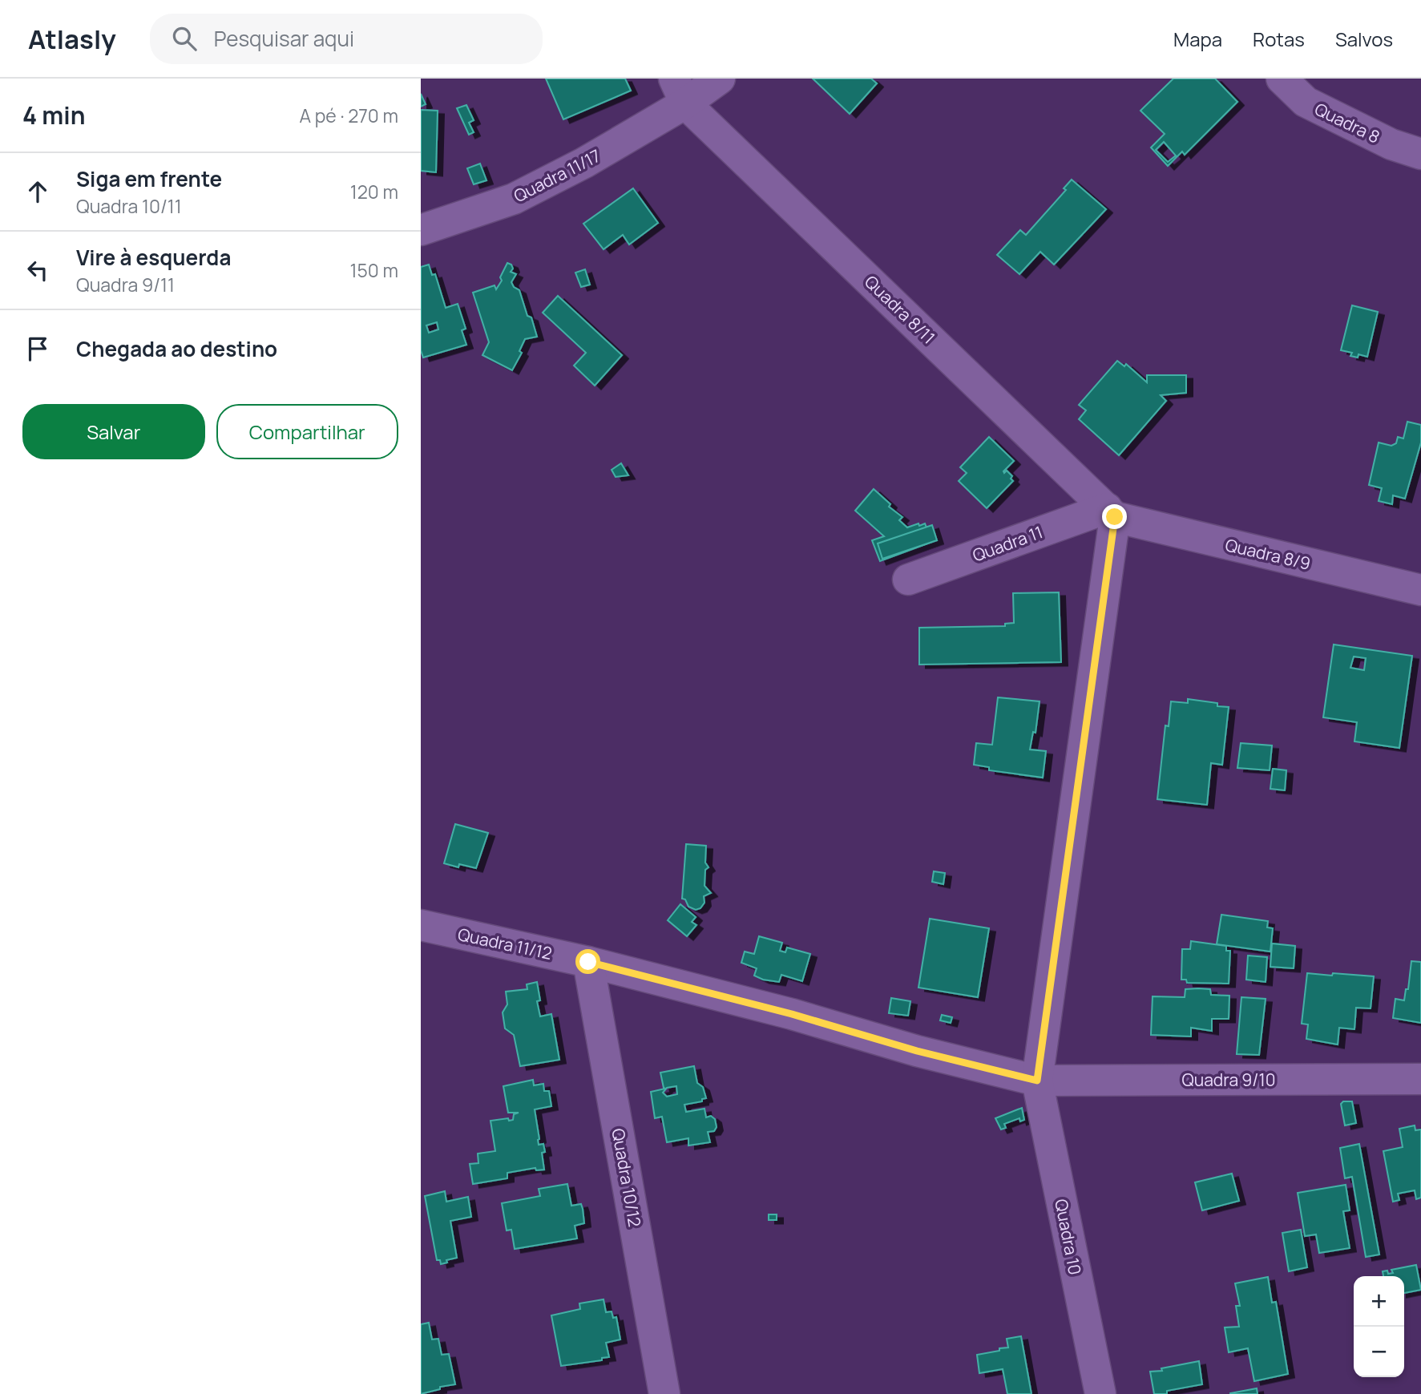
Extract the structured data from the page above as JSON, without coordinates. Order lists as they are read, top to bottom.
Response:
{
  "streets": {
    "street": [
      "Quadra 8",
      "Quadra 11/17",
      "Quadra 8/11",
      "Quadra 11",
      "Quadra 8/9",
      "Quadra 11/12",
      "Quadra 9/10",
      "Quadra 10/12",
      "Quadra 10"
    ]
  },
  "crossings": [
    ["Quadra 11/17", "Quadra 8/11"],
    ["Quadra 8/11", "Quadra 11"],
    ["Quadra 8/11", "Quadra 8/9"],
    ["Quadra 8/11", "Quadra 10"],
    ["Quadra 11", "Quadra 8/9"],
    ["Quadra 11", "Quadra 10"],
    ["Quadra 8/9", "Quadra 10"],
    ["Quadra 11/12", "Quadra 9/10"],
    ["Quadra 11/12", "Quadra 10/12"],
    ["Quadra 11/12", "Quadra 10"],
    ["Quadra 9/10", "Quadra 10"]
  ],
  "page": {
    "header": "Atlasly",
    "search": "Pesquisar aqui",
    "nav": ["Mapa", "Rotas", "Salvos"],
    "heading": ["4 min", "A pé · 270 m"],
    "list": [
      ["Siga em frente", "Quadra 10/11", "120 m"],
      ["Vire à esquerda", "Quadra 9/11", "150 m"],
      "Chegada ao destino"
    ],
    "buttons": ["Salvar", "Compartilhar"],
    "map_buttons": ["+", "−"]
  }
}
